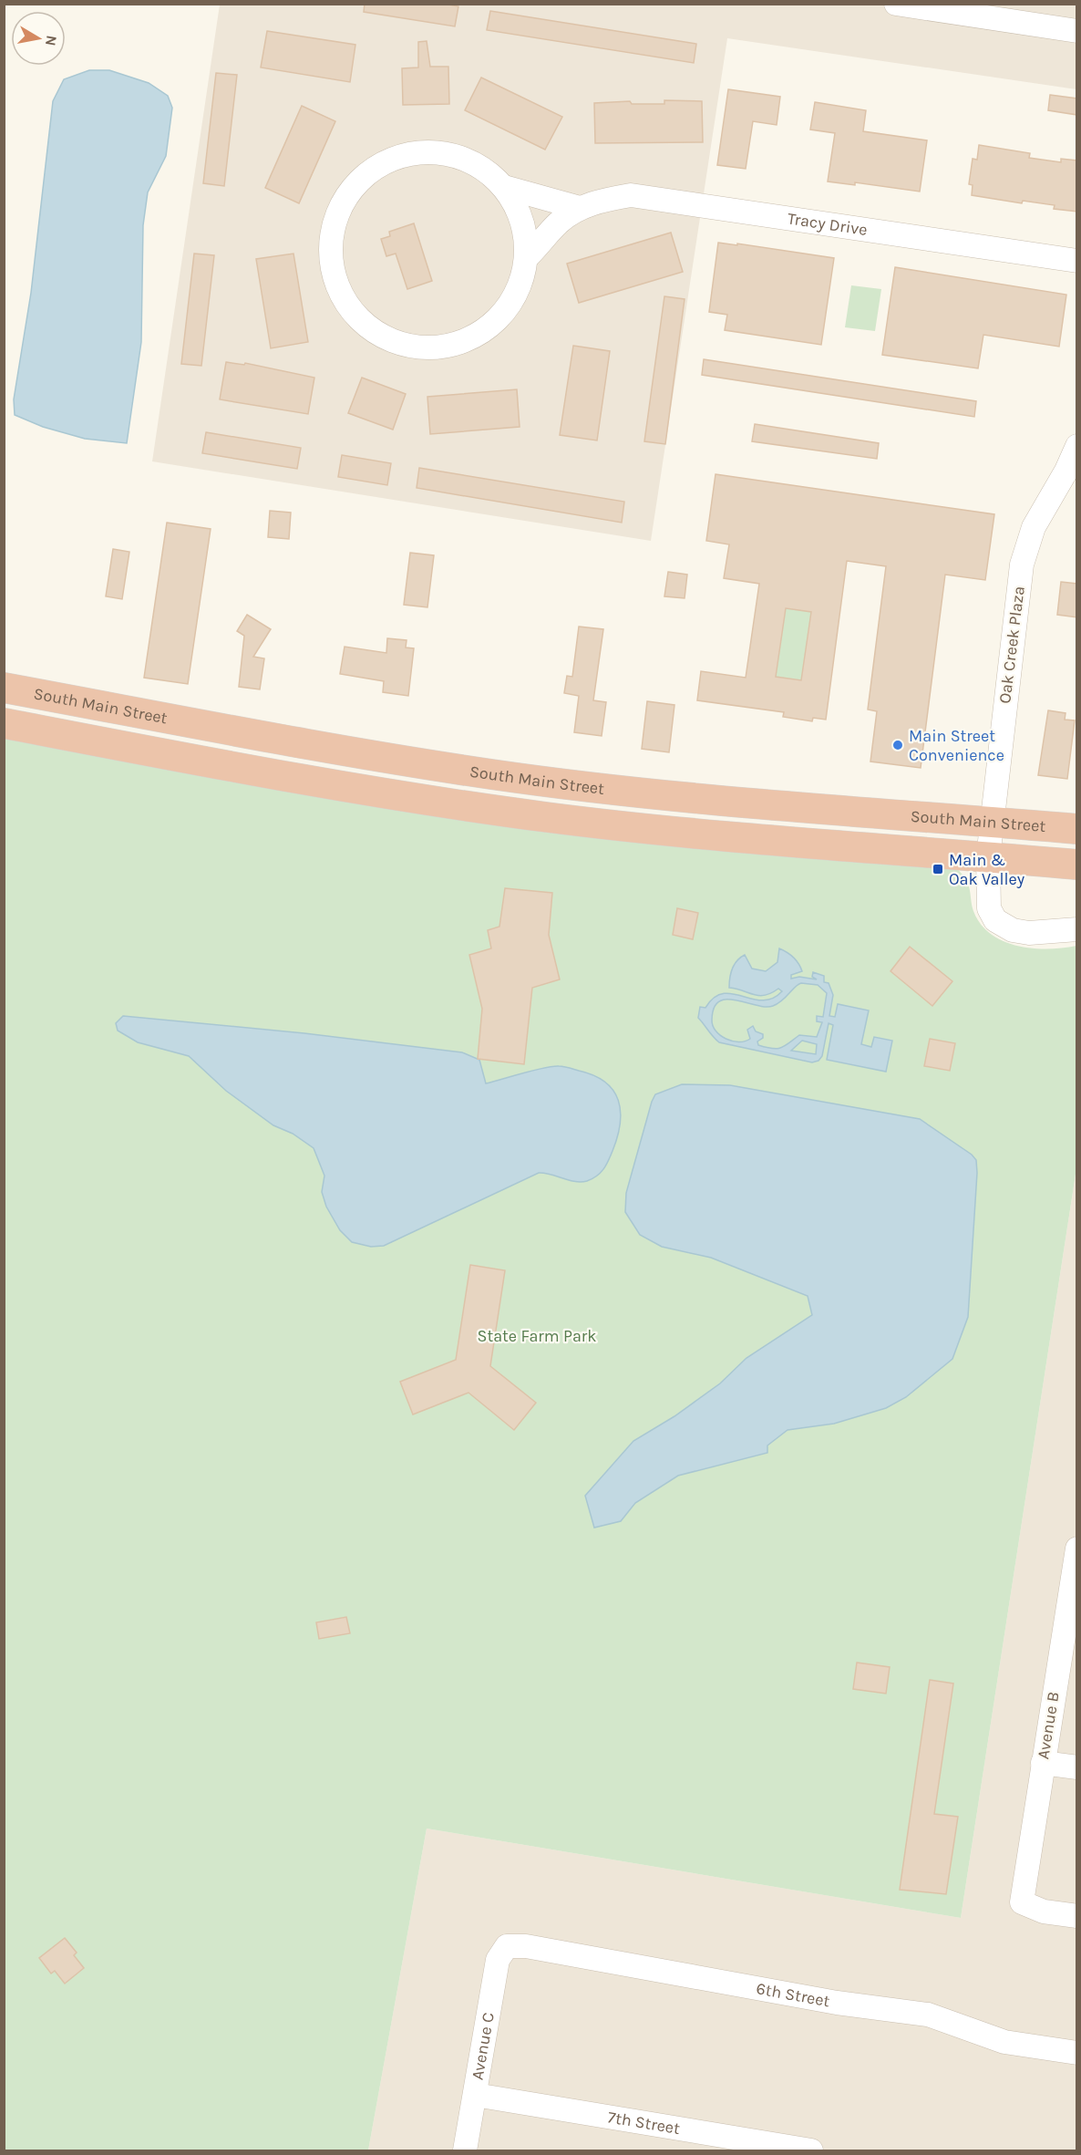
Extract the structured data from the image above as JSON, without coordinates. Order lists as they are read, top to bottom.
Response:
{
  "streets": {
    "highway": ["South Main Street"],
    "street": [
      "Tracy Drive",
      "Oak Creek Plaza",
      "Avenue B",
      "6th Street",
      "Avenue C",
      "7th Street"
    ]
  },
  "crossings": [
    ["Oak Creek Plaza", "South Main Street"],
    ["6th Street", "Avenue C"],
    ["Avenue C", "7th Street"]
  ],
  "parks": ["State Farm Park"],
  "places": {
    "other": ["Main Street Convenience"],
    "transit": ["Main & Oak Valley"]
  },
  "north": "right"
}
